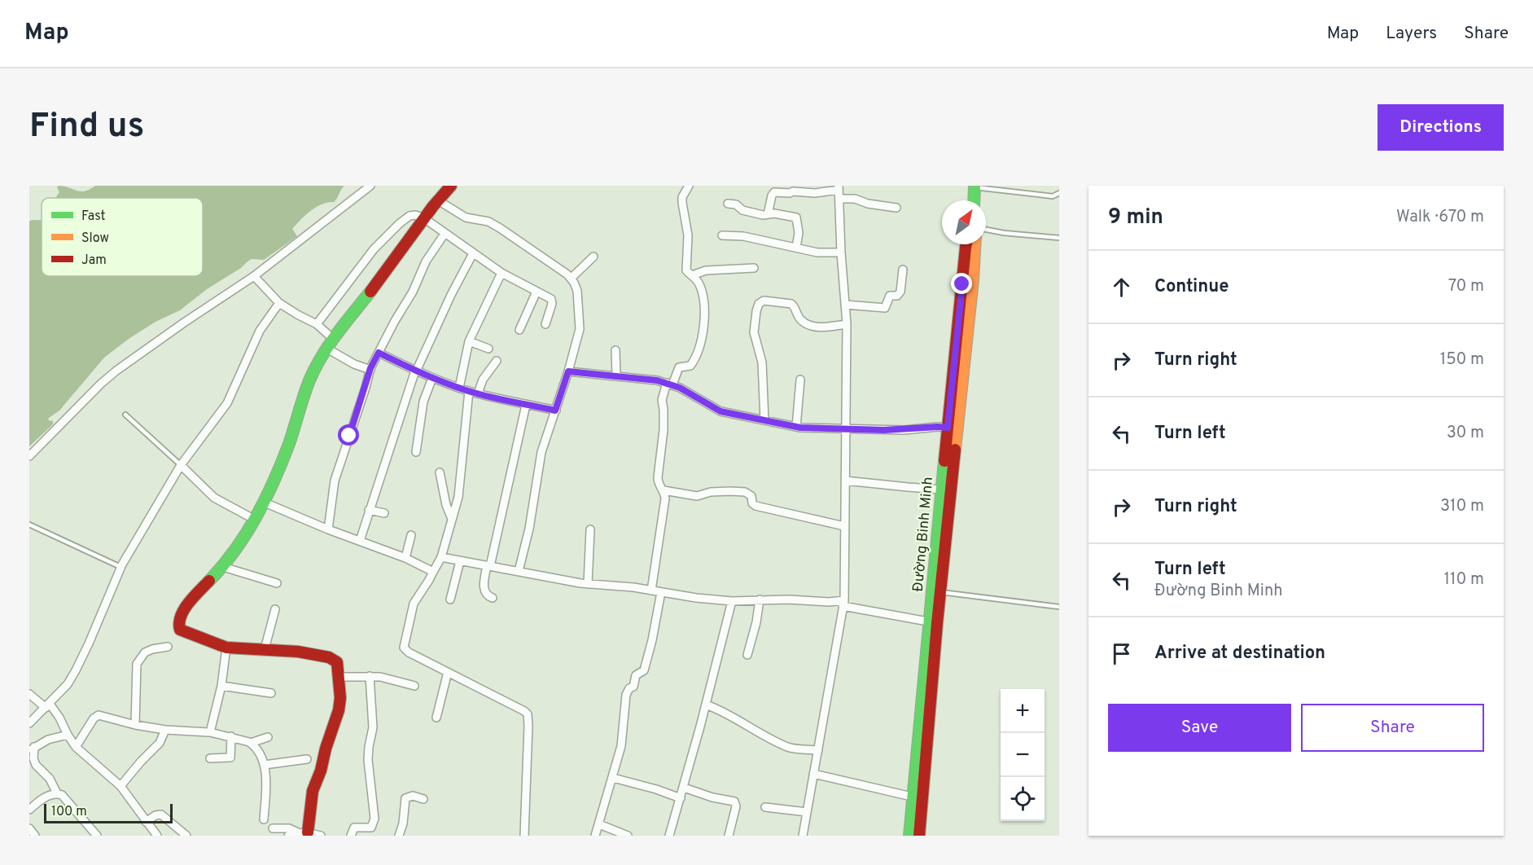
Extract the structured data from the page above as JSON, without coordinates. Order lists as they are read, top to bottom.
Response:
{
  "streets": {
    "main road": ["Đường Binh Minh"]
  },
  "legend": ["Fast", "Slow", "Jam"],
  "scale_bar": "100 m",
  "north": "top right",
  "page": {
    "header": "Map",
    "nav": ["Map", "Layers", "Share"],
    "buttons": [
      "Directions",
      ["Save", "Share"]
    ],
    "title": "Find us",
    "heading": ["9 min", "Walk · 670 m"],
    "list": [
      ["Continue", "70 m"],
      ["Turn right", "150 m"],
      ["Turn left", "30 m"],
      ["Turn right", "310 m"],
      ["Turn left", "Đường Binh Minh", "110 m"],
      "Arrive at destination"
    ],
    "map_buttons": ["+", "−"],
    "scale": "100 m"
  }
}
